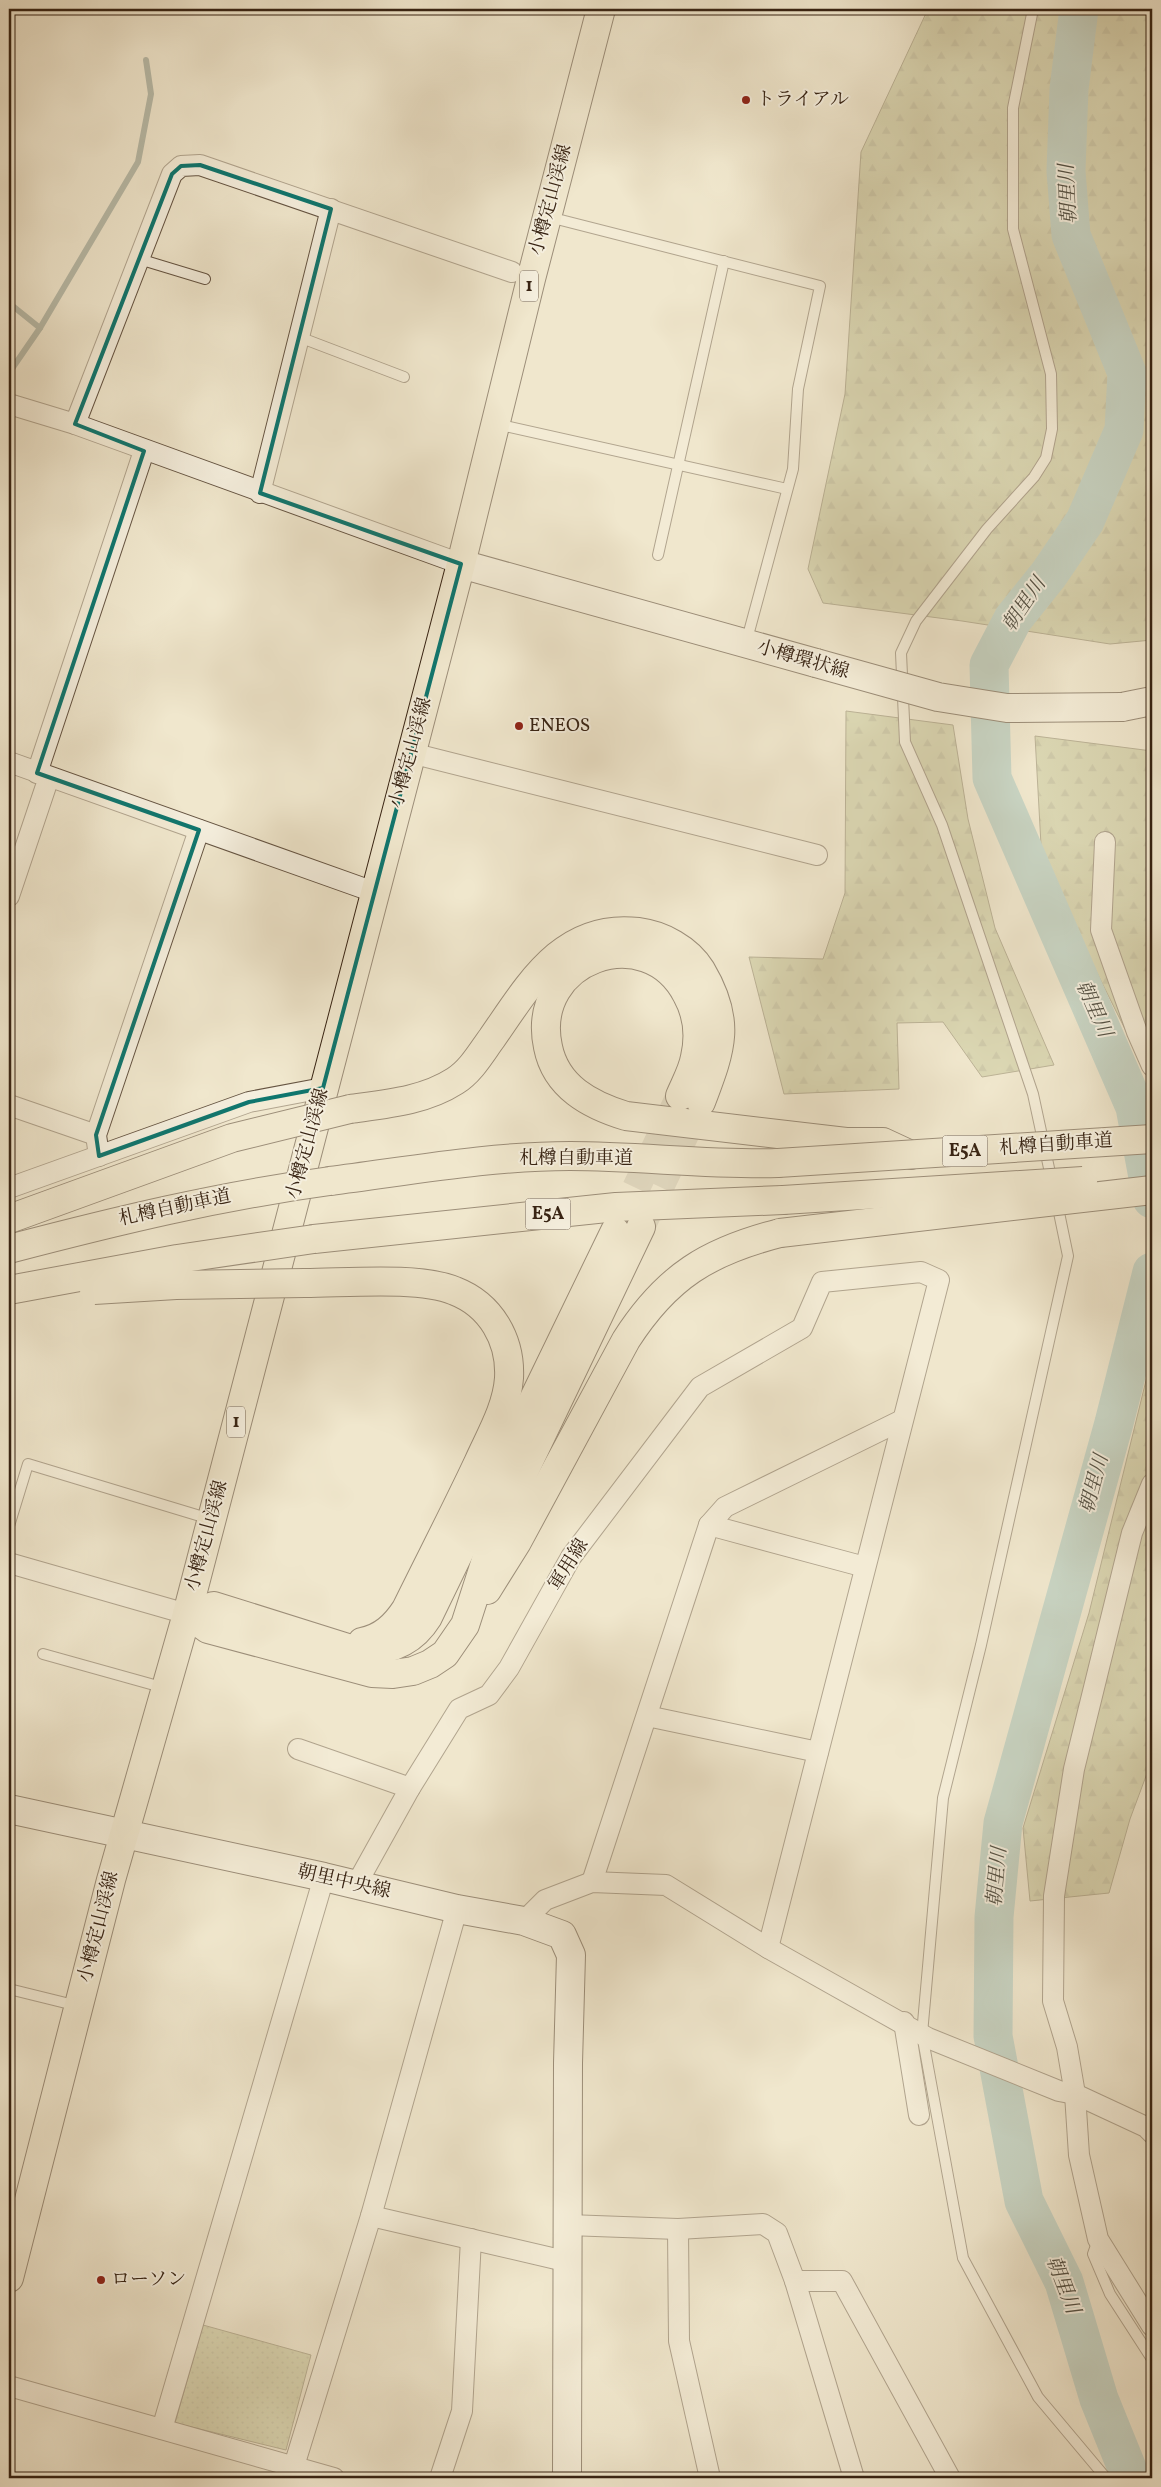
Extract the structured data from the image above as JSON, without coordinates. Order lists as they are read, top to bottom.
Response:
{
  "streets": {
    "main road": [
      "小樽定山渓線",
      "1",
      "札樽自動車道",
      "E5A"
    ],
    "street": ["小樽環状線", "軍用線", "朝里中央線"]
  },
  "crossings": [
    ["小樽定山渓線", "小樽環状線"],
    ["小樽定山渓線", "朝里中央線"],
    ["軍用線", "朝里中央線"]
  ],
  "water": ["朝里川"],
  "places": ["トライアル", "ENEOS", "ローソン"]
}
